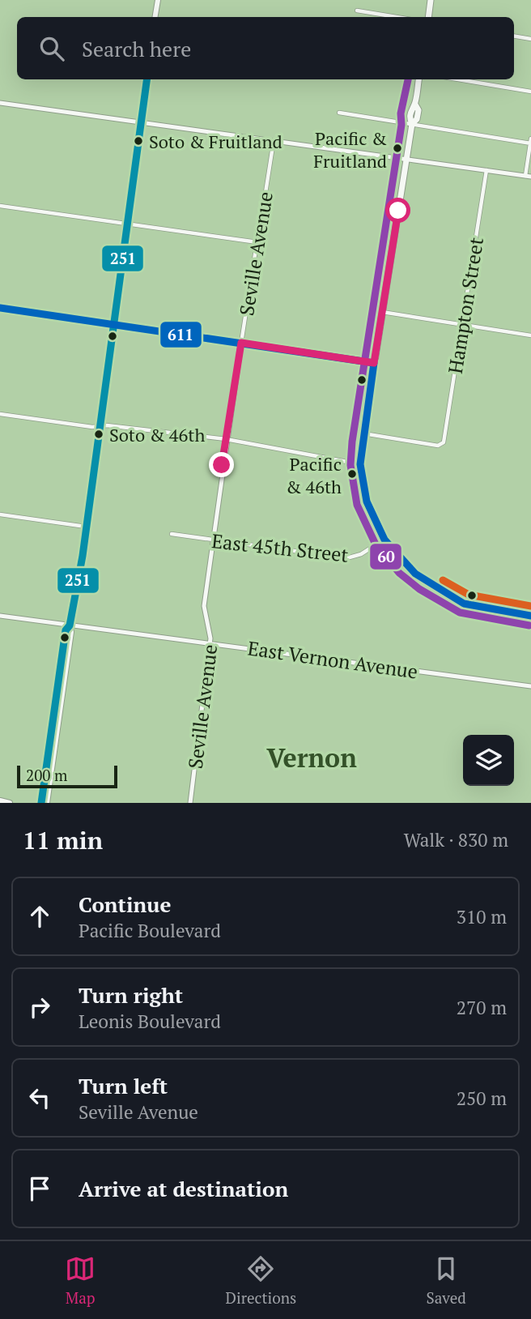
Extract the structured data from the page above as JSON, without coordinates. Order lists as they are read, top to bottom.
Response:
{
  "streets": {
    "street": [
      "Seville Avenue",
      "Hampton Street",
      "East 45th Street",
      "East Vernon Avenue"
    ]
  },
  "crossings": [
    ["Seville Avenue", "East 45th Street"],
    ["Seville Avenue", "East Vernon Avenue"]
  ],
  "districts": ["Vernon"],
  "places": [
    "Soto & Fruitland",
    "Pacific & Fruitland",
    "Soto & 46th",
    "Pacific & 46th"
  ],
  "lines": ["transit line 251", "transit line 60", "transit line 611"],
  "scale_bar": "200 m",
  "page": {
    "search": "Search here",
    "scale": "200 m",
    "heading": ["11 min", "Walk · 830 m"],
    "list": [
      ["Continue", "Pacific Boulevard", "310 m"],
      ["Turn right", "Leonis Boulevard", "270 m"],
      ["Turn left", "Seville Avenue", "250 m"],
      "Arrive at destination"
    ],
    "nav": ["Map", "Directions", "Saved"]
  }
}
